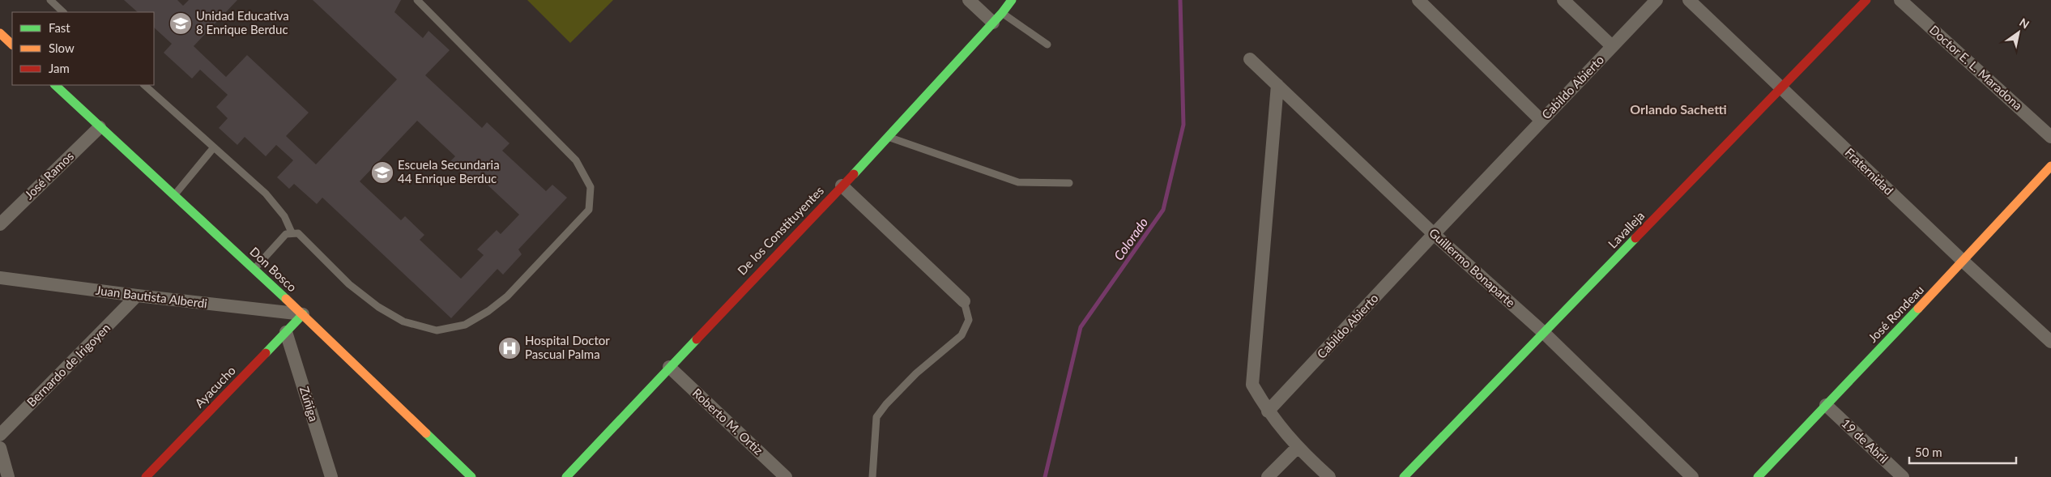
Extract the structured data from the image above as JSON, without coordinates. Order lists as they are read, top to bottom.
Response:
{
  "streets": {
    "street": [
      "Doctor E. L. Maradona",
      "Cabildo Abierto",
      "Fraternidad",
      "José Ramos",
      "Lavalleja",
      "De los Constituyentes",
      "Guillermo Bonaparte",
      "Don Bosco",
      "Juan Bautista Alberdi",
      "José Rondeau",
      "Bernardo de Irigoyen",
      "Ayacucho",
      "Zúñiga",
      "Roberto M. Ortiz",
      "19 de Abril"
    ]
  },
  "crossings": [
    ["Cabildo Abierto", "Guillermo Bonaparte"],
    ["Fraternidad", "Lavalleja"],
    ["Fraternidad", "José Rondeau"],
    ["José Ramos", "Don Bosco"],
    ["Lavalleja", "Guillermo Bonaparte"],
    ["De los Constituyentes", "Roberto M. Ortiz"],
    ["Don Bosco", "Juan Bautista Alberdi"],
    ["Don Bosco", "Ayacucho"],
    ["Juan Bautista Alberdi", "Bernardo de Irigoyen"],
    ["Juan Bautista Alberdi", "Ayacucho"],
    ["José Rondeau", "19 de Abril"],
    ["Ayacucho", "Zúñiga"]
  ],
  "districts": ["Orlando Sachetti"],
  "water": ["Colorado"],
  "places": {
    "school or university": ["Unidad Educativa 8 Enrique Berduc", "Escuela Secundaria 44 Enrique Berduc"],
    "hospital": ["Hospital Doctor Pascual Palma"]
  },
  "legend": ["Fast", "Slow", "Jam"],
  "scale_bar": "50 m",
  "north": "top right"
}
